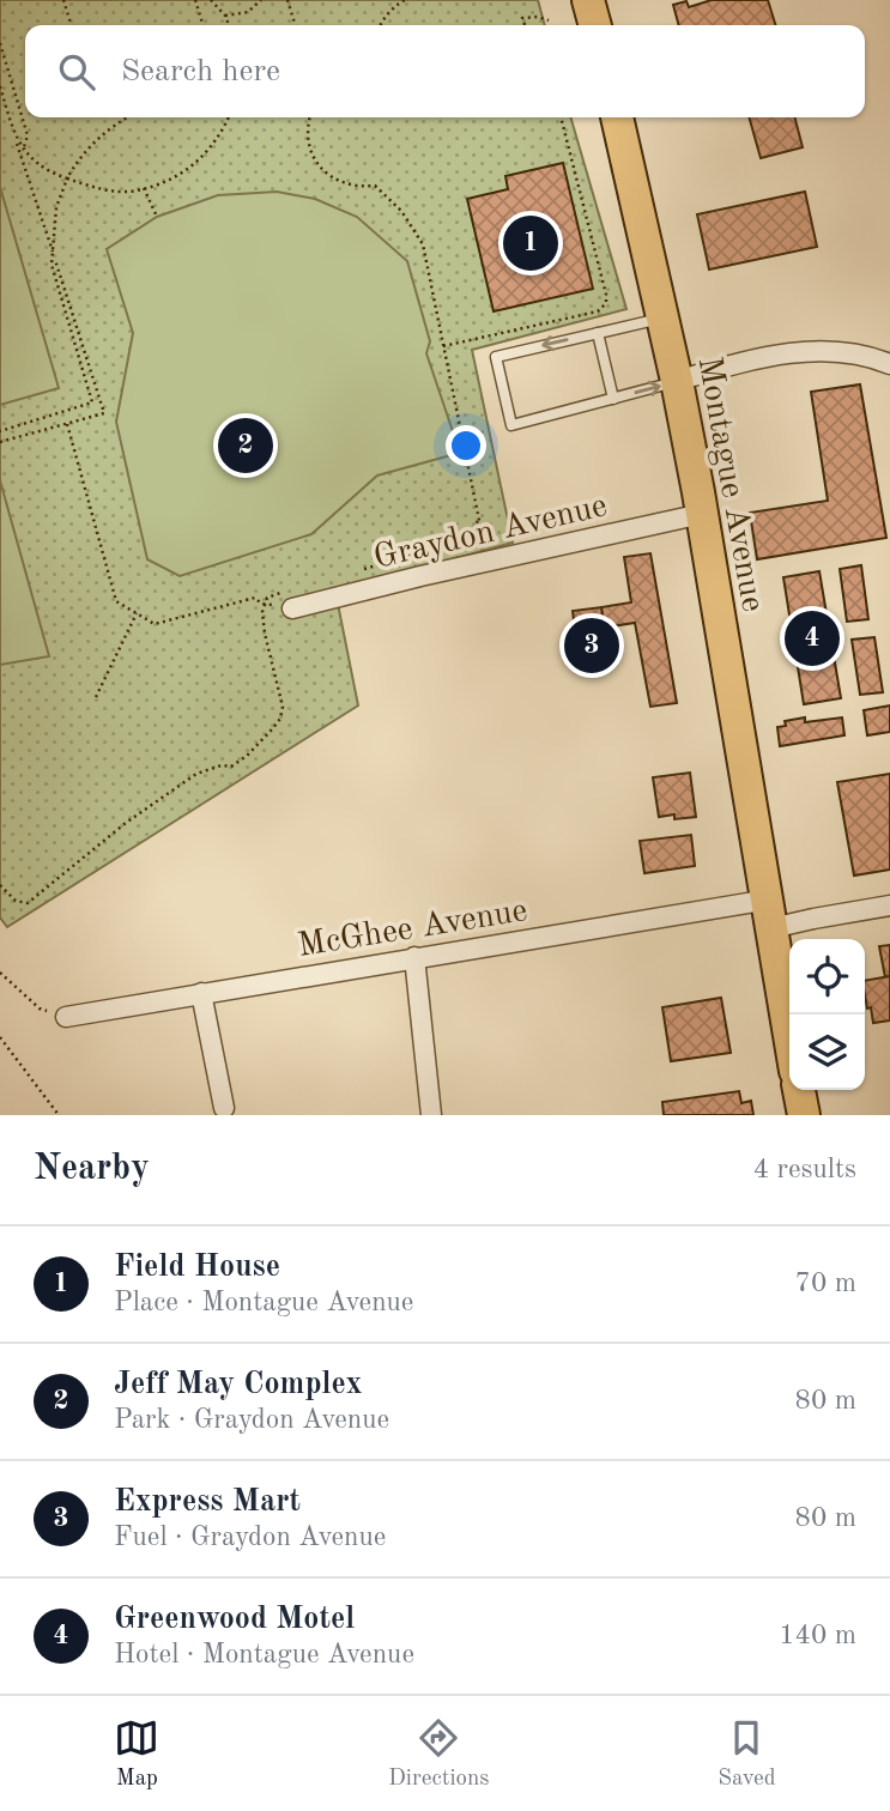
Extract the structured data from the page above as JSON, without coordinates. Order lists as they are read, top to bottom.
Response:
{
  "streets": {
    "main road": ["Montague Avenue"],
    "street": ["Graydon Avenue", "McGhee Avenue"]
  },
  "crossings": [
    ["Montague Avenue", "Graydon Avenue"],
    ["Montague Avenue", "McGhee Avenue"]
  ],
  "page": {
    "search": "Search here",
    "pins": [
      "1",
      "2",
      "4",
      "3"
    ],
    "heading": ["Nearby", "4 results"],
    "list": [
      {
        "mark": "1",
        "name": "Field House",
        "note": "Place · Montague Avenue",
        "value": "70 m"
      },
      {
        "mark": "2",
        "name": "Jeff May Complex",
        "note": "Park · Graydon Avenue",
        "value": "80 m"
      },
      {
        "mark": "3",
        "name": "Express Mart",
        "note": "Fuel · Graydon Avenue",
        "value": "80 m"
      },
      {
        "mark": "4",
        "name": "Greenwood Motel",
        "note": "Hotel · Montague Avenue",
        "value": "140 m"
      }
    ],
    "nav": ["Map", "Directions", "Saved"]
  }
}
